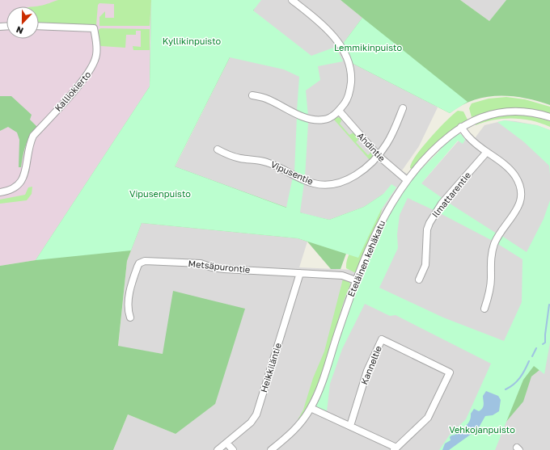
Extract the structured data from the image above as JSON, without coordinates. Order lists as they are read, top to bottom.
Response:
{
  "streets": {
    "street": [
      "Kalliokierto",
      "Ahdintie",
      "Vipusentie",
      "Ilmattarentie",
      "Eteläinen kehäkatu",
      "Metsäpurontie",
      "Kanneltie",
      "Heikkiläntie"
    ]
  },
  "crossings": [
    ["Ahdintie", "Vipusentie"],
    ["Ahdintie", "Eteläinen kehäkatu"],
    ["Eteläinen kehäkatu", "Metsäpurontie"],
    ["Metsäpurontie", "Heikkiläntie"]
  ],
  "parks": [
    "Kyllikinpuisto",
    "Lemmikinpuisto",
    "Vipusenpuisto",
    "Vehkojanpuisto"
  ],
  "north": "bottom"
}
